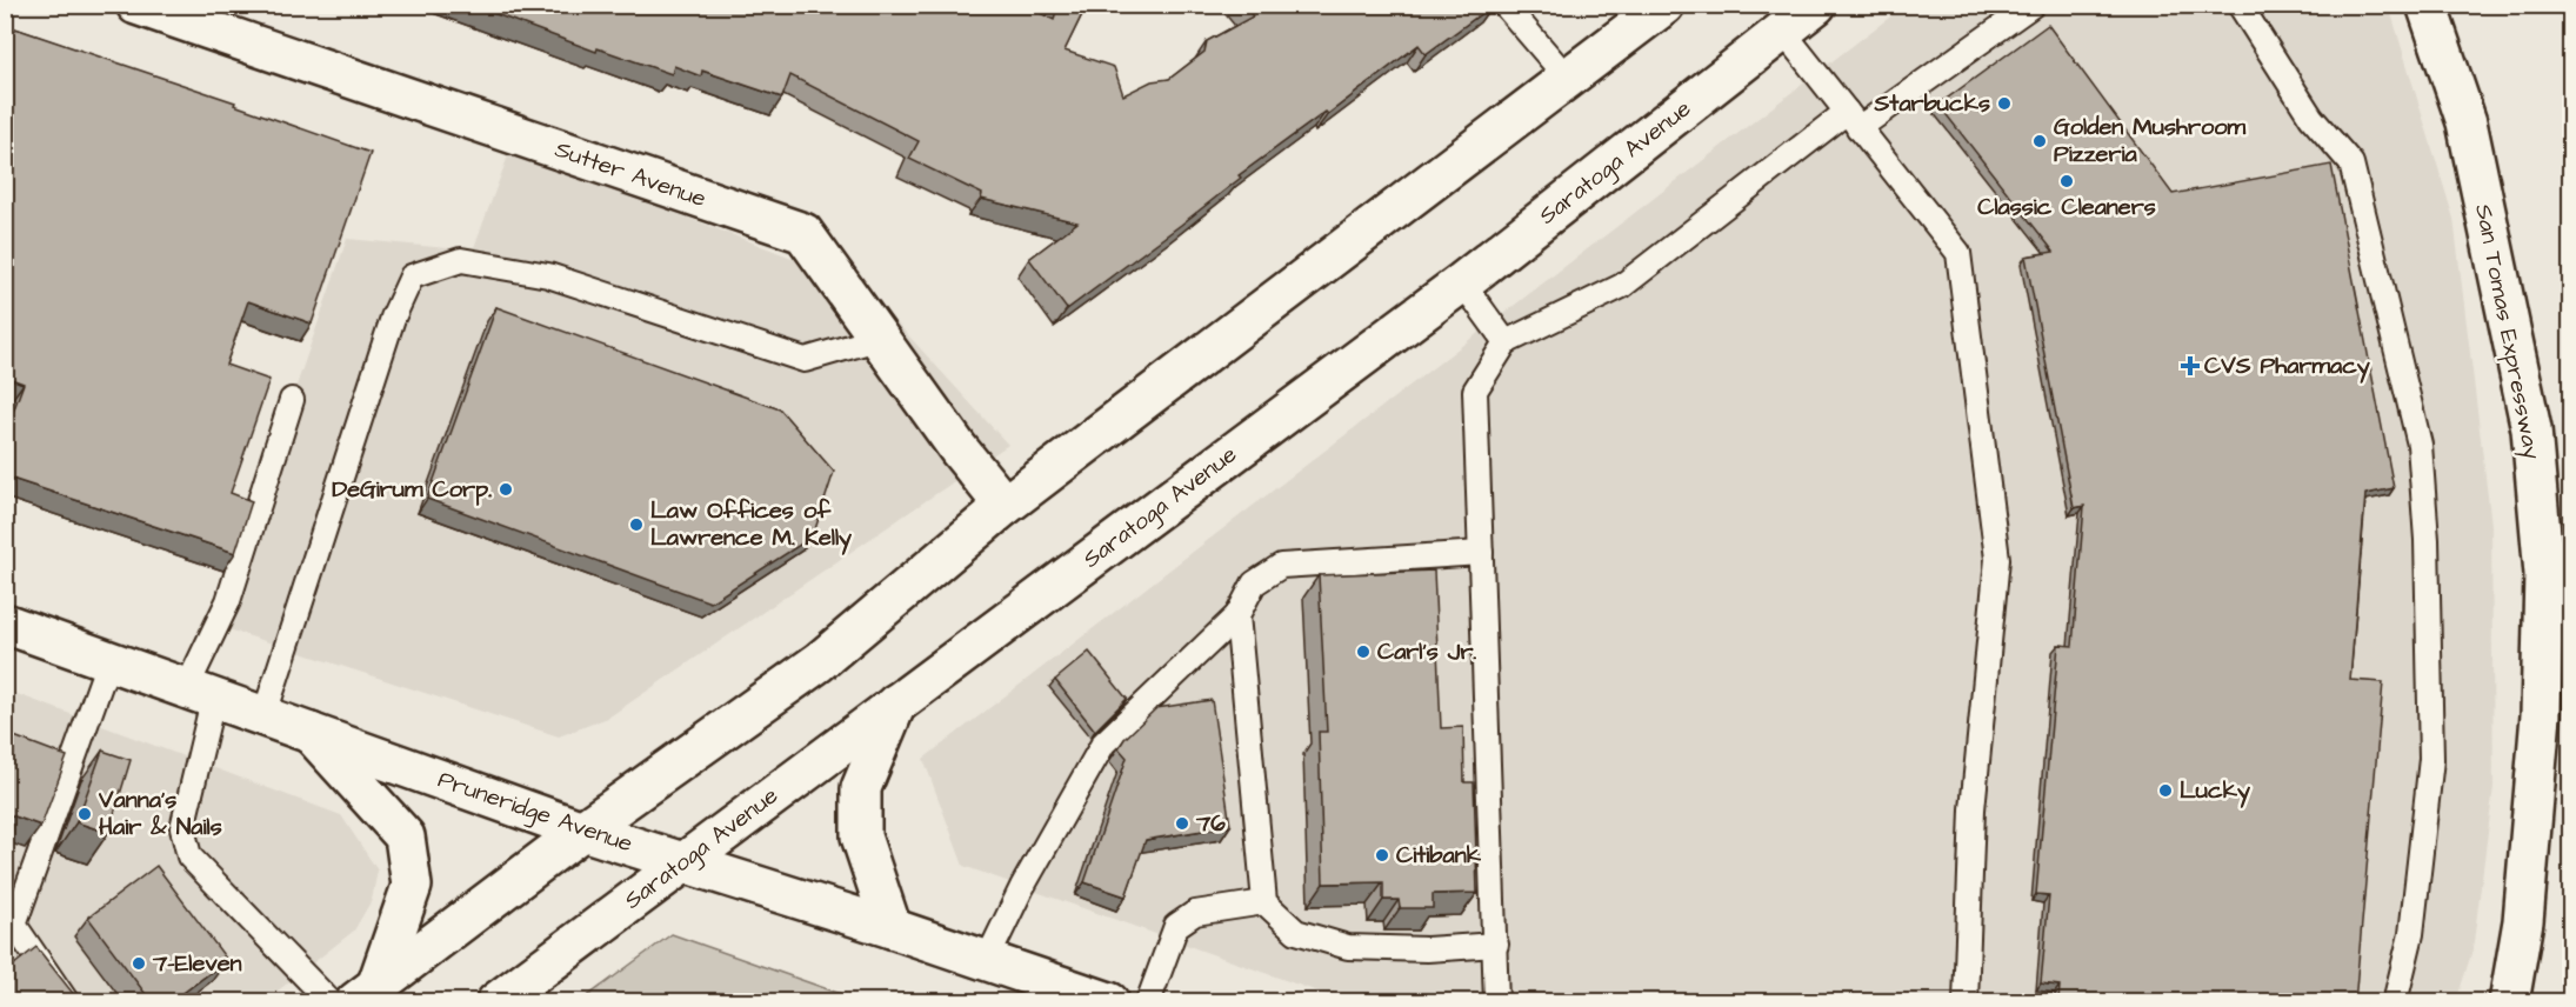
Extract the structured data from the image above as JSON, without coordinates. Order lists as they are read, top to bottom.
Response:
{
  "streets": {
    "main road": [
      "Saratoga Avenue",
      "Sutter Avenue",
      "San Tomas Expressway",
      "Pruneridge Avenue"
    ]
  },
  "crossings": [
    ["Saratoga Avenue", "Pruneridge Avenue"]
  ],
  "places": {
    "other": [
      "Starbucks",
      "Golden Mushroom Pizzeria",
      "Classic Cleaners",
      "DeGirum Corp.",
      "Law Offices of Lawrence M. Kelly",
      "Carl's Jr.",
      "Lucky",
      "Vanna's Hair & Nails",
      "76",
      "Citibank",
      "7-Eleven"
    ],
    "health": ["CVS Pharmacy"]
  }
}
